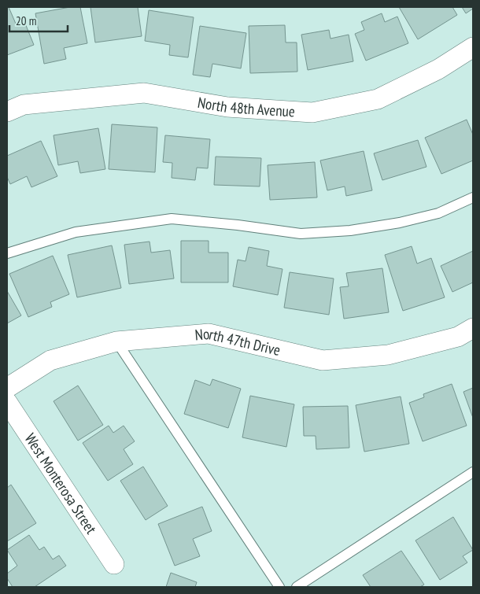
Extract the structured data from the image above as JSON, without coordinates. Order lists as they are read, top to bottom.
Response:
{
  "streets": {
    "street": ["North 48th Avenue", "North 47th Drive", "West Monterosa Street"]
  },
  "scale_bar": "20 m"
}
